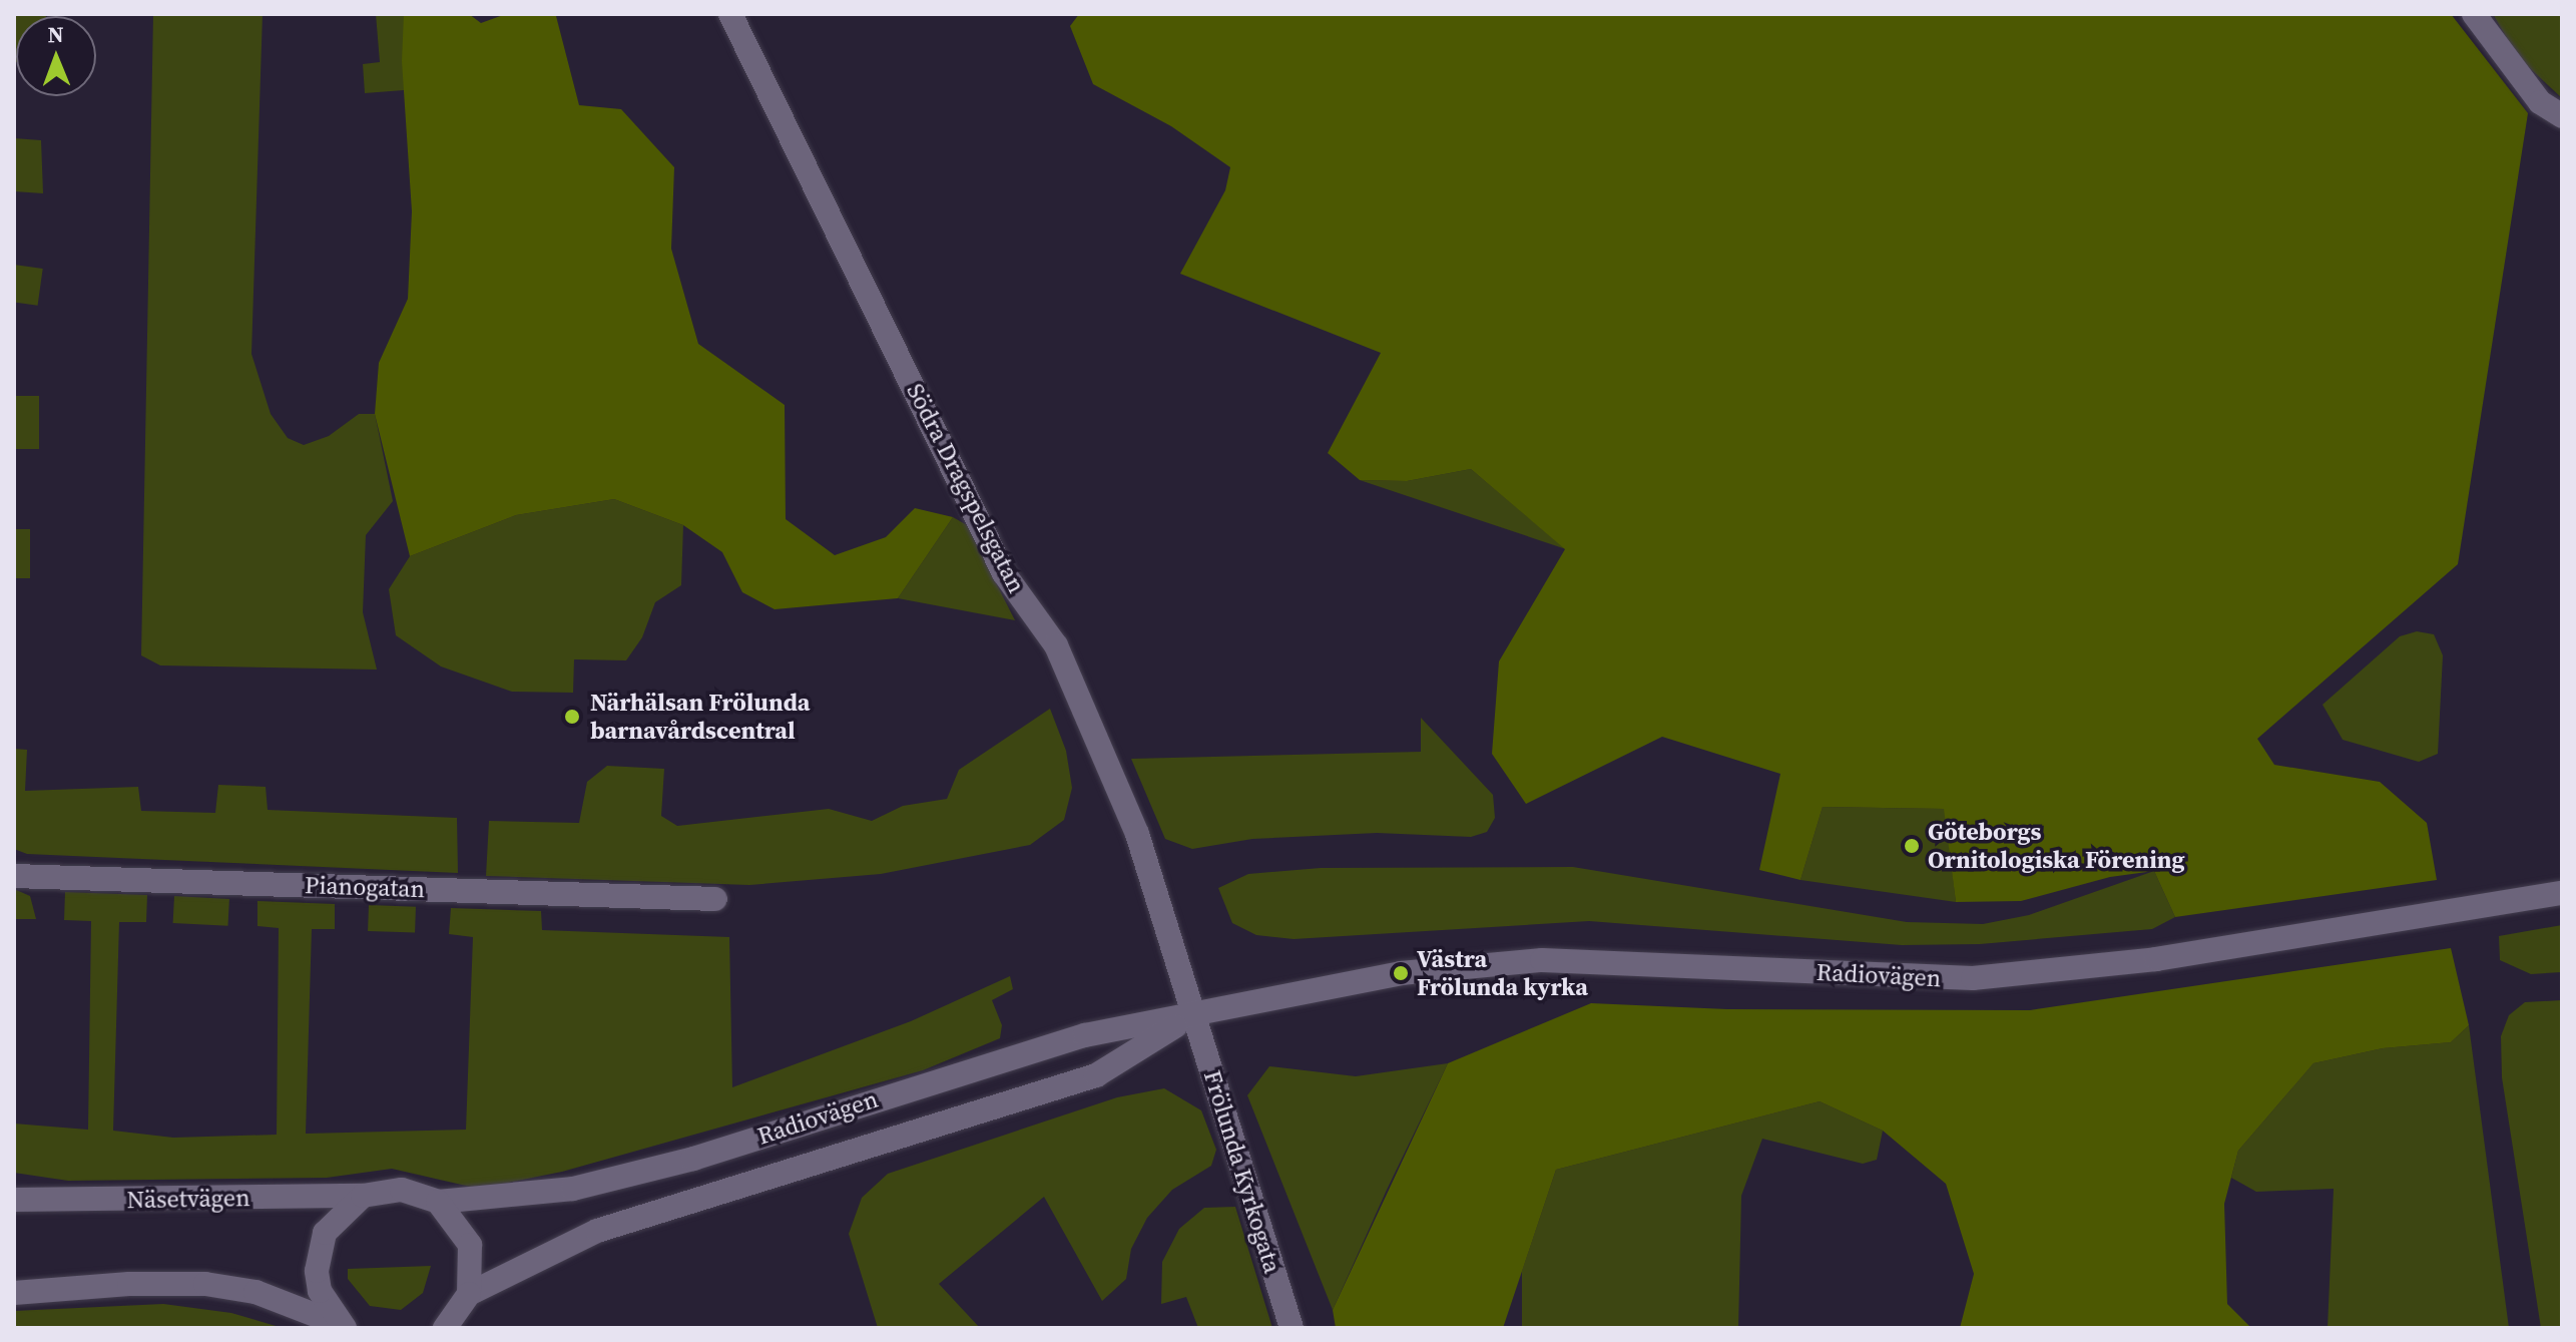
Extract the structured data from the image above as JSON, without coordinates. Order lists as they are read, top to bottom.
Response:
{
  "streets": {
    "street": [
      "Södra Dragspelsgatan",
      "Pianogatan",
      "Radiovägen",
      "Frölunda Kyrkogata",
      "Näsetvägen"
    ]
  },
  "crossings": [
    ["Södra Dragspelsgatan", "Radiovägen"],
    ["Södra Dragspelsgatan", "Frölunda Kyrkogata"],
    ["Radiovägen", "Frölunda Kyrkogata"],
    ["Radiovägen", "Näsetvägen"]
  ],
  "places": ["Närhälsan Frölunda barnavårdscentral", "Göteborgs Ornitologiska Förening", "Västra Frölunda kyrka"],
  "north": "top"
}
